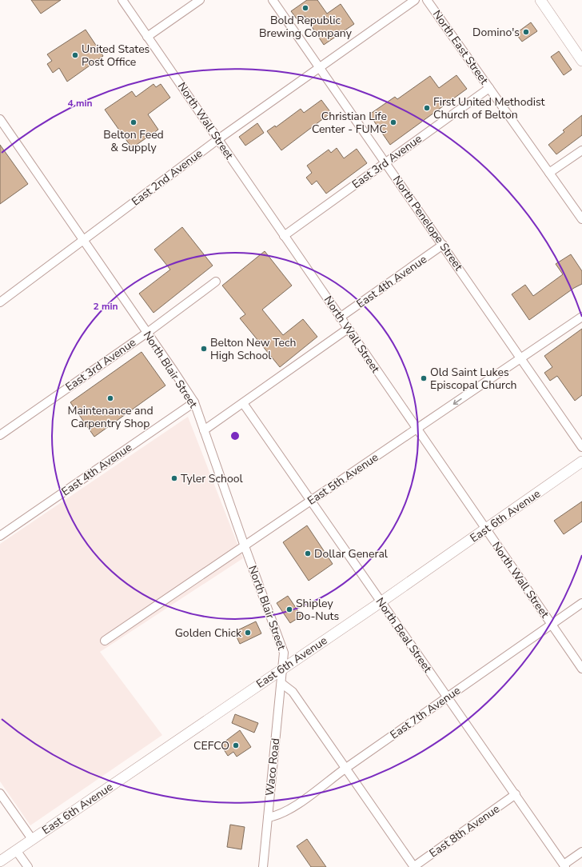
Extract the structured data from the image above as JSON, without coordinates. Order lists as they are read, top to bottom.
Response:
{
  "streets": {
    "main road": ["East 6th Avenue"],
    "street": [
      "North East Street",
      "North Wall Street",
      "East 3rd Avenue",
      "East 2nd Avenue",
      "North Penelope Street",
      "East 4th Avenue",
      "North Blair Street",
      "East 5th Avenue",
      "North Beal Street",
      "East 7th Avenue",
      "Waco Road",
      "East 8th Avenue"
    ]
  },
  "crossings": [
    ["North East Street", "East 3rd Avenue"],
    ["North Wall Street", "East 3rd Avenue"],
    ["North Wall Street", "East 2nd Avenue"],
    ["North Wall Street", "East 4th Avenue"],
    ["North Wall Street", "East 5th Avenue"],
    ["North Wall Street", "East 6th Avenue"],
    ["North Wall Street", "East 7th Avenue"],
    ["East 3rd Avenue", "North Penelope Street"],
    ["East 3rd Avenue", "North Blair Street"],
    ["East 2nd Avenue", "North Penelope Street"],
    ["East 2nd Avenue", "North Blair Street"],
    ["North Penelope Street", "East 4th Avenue"],
    ["North Penelope Street", "East 5th Avenue"],
    ["East 4th Avenue", "North Blair Street"],
    ["North Blair Street", "East 5th Avenue"],
    ["North Blair Street", "East 6th Avenue"],
    ["North Blair Street", "Waco Road"],
    ["East 5th Avenue", "North Beal Street"],
    ["East 6th Avenue", "North Beal Street"],
    ["East 6th Avenue", "Waco Road"],
    ["North Beal Street", "East 7th Avenue"],
    ["North Beal Street", "East 8th Avenue"],
    ["East 7th Avenue", "Waco Road"]
  ],
  "places": [
    "Bold Republic Brewing Company",
    "Domino's",
    "United States Post Office",
    "First United Methodist Church of Belton",
    "Belton Feed & Supply",
    "Christian Life Center - FUMC",
    "Belton New Tech High School",
    "Old Saint Lukes Episcopal Church",
    "Maintenance and Carpentry Shop",
    "Tyler School",
    "Dollar General",
    "Shipley Do-Nuts",
    "Golden Chick",
    "CEFCO"
  ],
  "rings": ["4 min", "2 min"]
}
